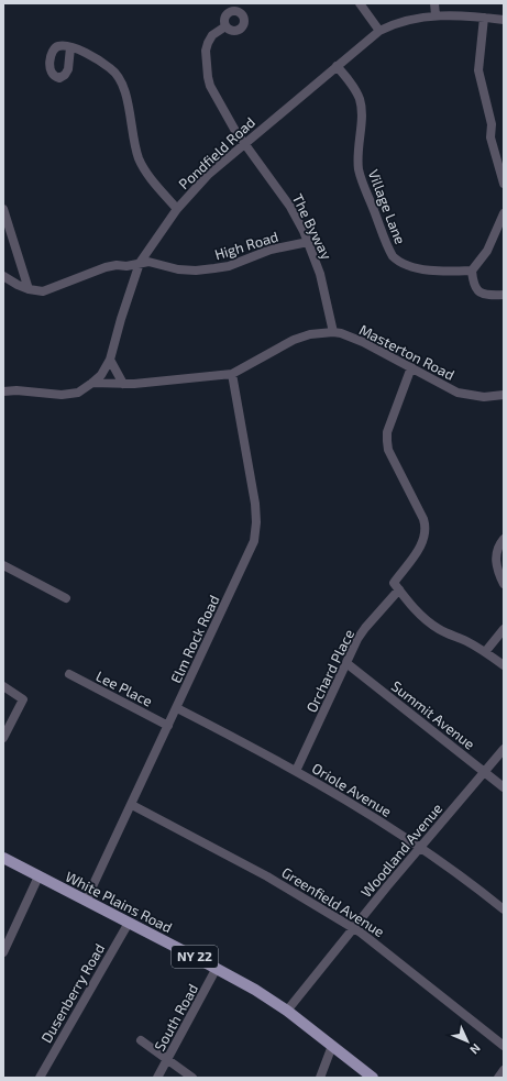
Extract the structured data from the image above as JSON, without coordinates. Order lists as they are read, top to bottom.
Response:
{
  "streets": {
    "main road": ["White Plains Road", "NY 22"],
    "street": [
      "Pondfield Road",
      "Village Lane",
      "The Byway",
      "High Road",
      "Masterton Road",
      "Elm Rock Road",
      "Orchard Place",
      "Lee Place",
      "Summit Avenue",
      "Oriole Avenue",
      "Woodland Avenue",
      "Greenfield Avenue",
      "Dusenberry Road",
      "South Road"
    ]
  },
  "crossings": [
    ["Pondfield Road", "Village Lane"],
    ["Pondfield Road", "The Byway"],
    ["Pondfield Road", "High Road"],
    ["Pondfield Road", "Masterton Road"],
    ["The Byway", "High Road"],
    ["The Byway", "Masterton Road"],
    ["Masterton Road", "Elm Rock Road"],
    ["Masterton Road", "Orchard Place"],
    ["Elm Rock Road", "Lee Place"],
    ["Elm Rock Road", "Oriole Avenue"],
    ["Elm Rock Road", "White Plains Road"],
    ["Elm Rock Road", "Greenfield Avenue"],
    ["Orchard Place", "Summit Avenue"],
    ["Orchard Place", "Oriole Avenue"],
    ["Summit Avenue", "Woodland Avenue"],
    ["Oriole Avenue", "Woodland Avenue"],
    ["Woodland Avenue", "White Plains Road"],
    ["Woodland Avenue", "Greenfield Avenue"],
    ["White Plains Road", "Dusenberry Road"],
    ["White Plains Road", "South Road"]
  ],
  "north": "bottom right"
}
